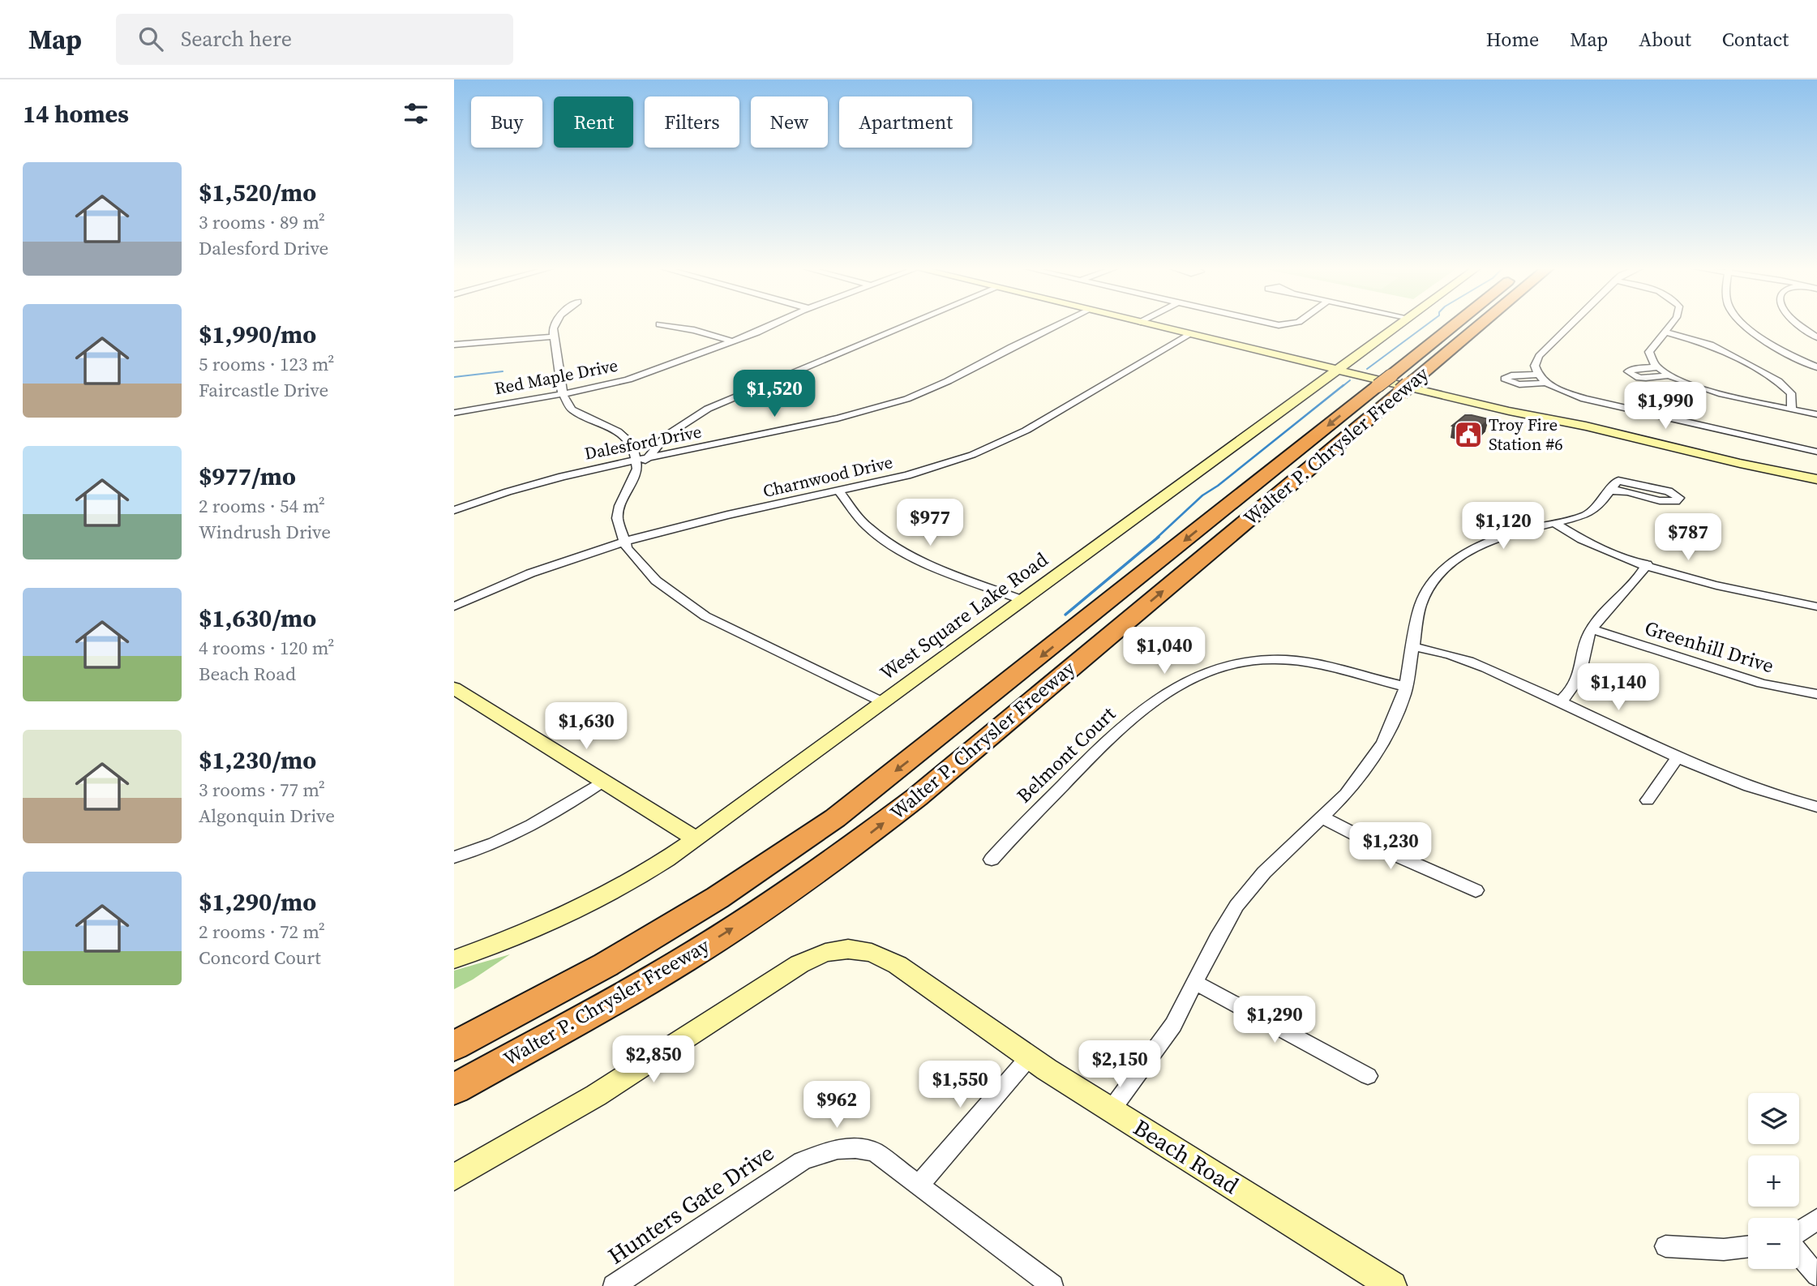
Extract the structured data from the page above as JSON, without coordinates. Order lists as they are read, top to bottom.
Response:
{
  "streets": {
    "highway": ["Walter P. Chrysler Freeway"],
    "main road": ["West Square Lake Road", "Beach Road"],
    "street": [
      "Red Maple Drive",
      "Dalesford Drive",
      "Charnwood Drive",
      "Greenhill Drive",
      "Belmont Court",
      "Hunters Gate Drive"
    ]
  },
  "places": {
    "public building": ["Troy Fire Station #6"]
  },
  "page": {
    "header": "Map",
    "search": "Search here",
    "nav": [
      "Home",
      "Map",
      "About",
      "Contact"
    ],
    "heading": "14 homes",
    "chip": [
      "Buy",
      "Rent",
      "Filters",
      "New",
      "Apartment"
    ],
    "list": [
      {
        "name": "$1,520/mo",
        "note": "3 rooms · 89 m² · Dalesford Drive"
      },
      {
        "name": "$1,990/mo",
        "note": "5 rooms · 123 m² · Faircastle Drive"
      },
      {
        "name": "$977/mo",
        "note": "2 rooms · 54 m² · Windrush Drive"
      },
      {
        "name": "$1,630/mo",
        "note": "4 rooms · 120 m² · Beach Road"
      },
      {
        "name": "$1,230/mo",
        "note": "3 rooms · 77 m² · Algonquin Drive"
      },
      {
        "name": "$1,290/mo",
        "note": "2 rooms · 72 m² · Concord Court"
      }
    ],
    "price": [
      "$1,520",
      "$1,990",
      "$977",
      "$1,120",
      "$787",
      "$1,040",
      "$1,140",
      "$1,630",
      "$1,230",
      "$1,290",
      "$2,850",
      "$2,150",
      "$1,550",
      "$962"
    ],
    "map_buttons": ["+", "−"]
  }
}
